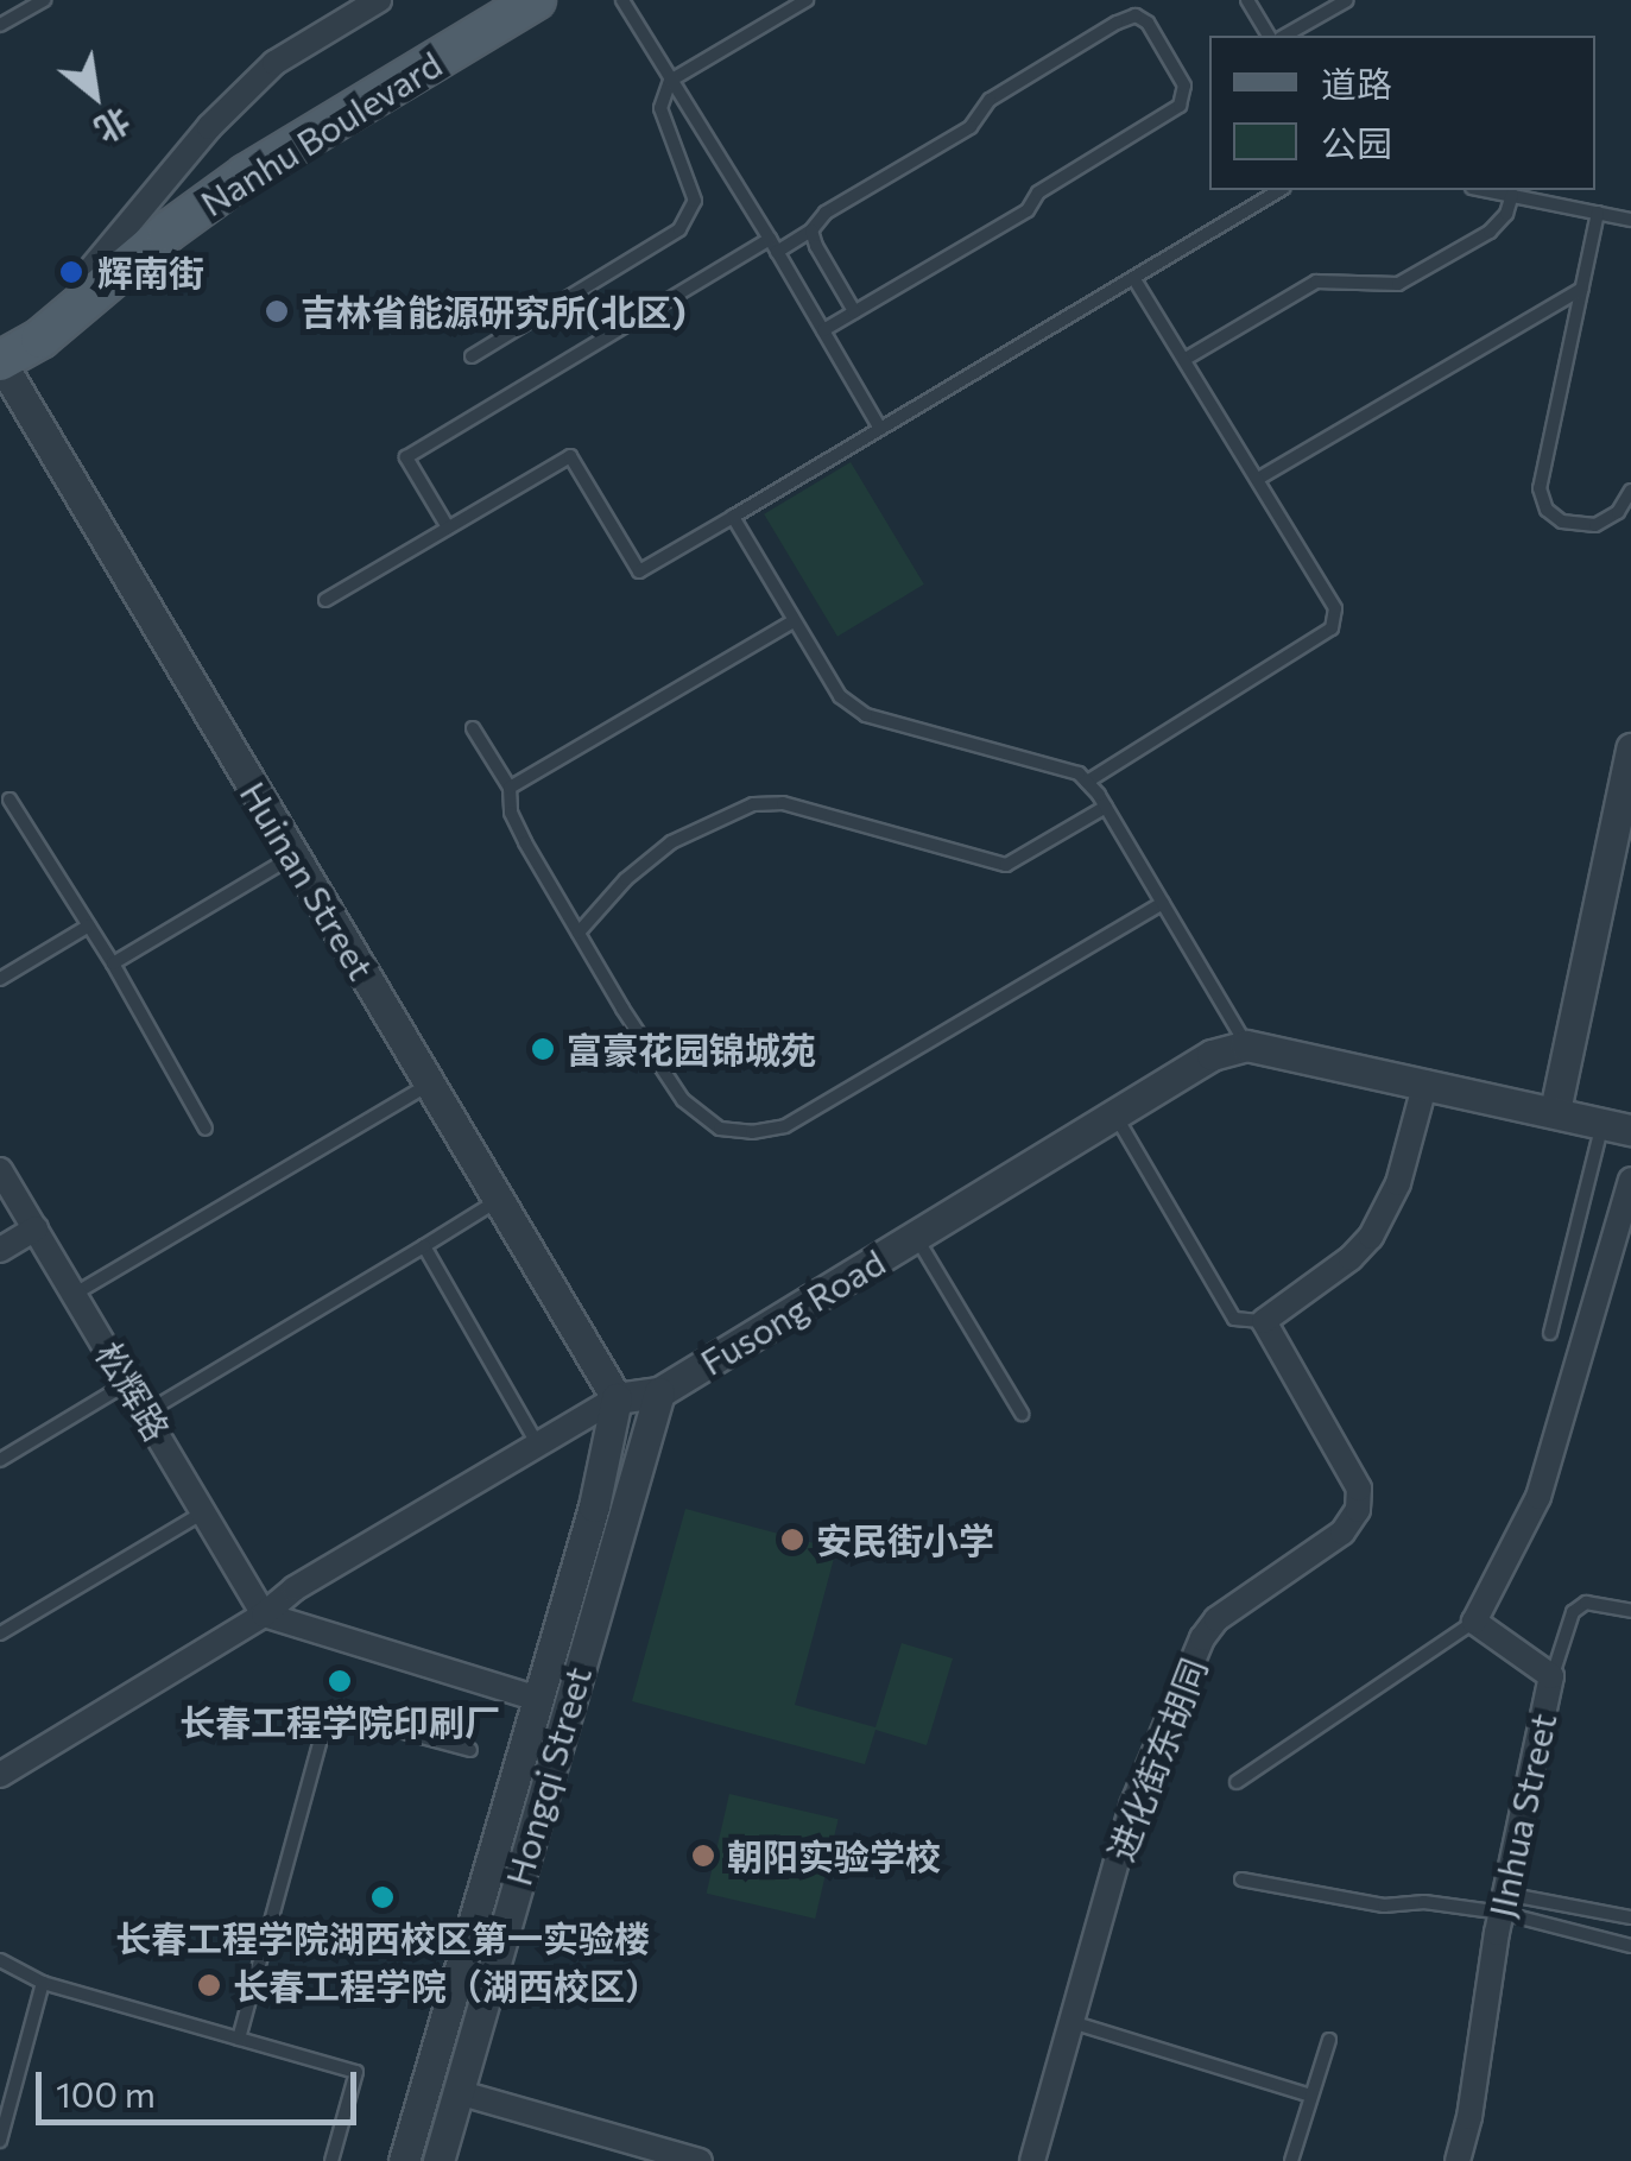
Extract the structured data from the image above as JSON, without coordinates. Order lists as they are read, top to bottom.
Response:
{
  "streets": {
    "main road": ["Nanhu Boulevard"],
    "street": [
      "Huinan Street",
      "Fusong Road",
      "松辉路",
      "进化街东胡同",
      "Hongqi Street",
      "JInhua Street"
    ]
  },
  "crossings": [
    ["Nanhu Boulevard", "Huinan Street"],
    ["Huinan Street", "Fusong Road"],
    ["Huinan Street", "Hongqi Street"],
    ["Fusong Road", "松辉路"],
    ["Fusong Road", "Hongqi Street"]
  ],
  "places": [
    "辉南街",
    "吉林省能源研究所(北区)",
    "富豪花园锦城苑",
    "安民街小学",
    "长春工程学院印刷厂",
    "朝阳实验学校",
    "长春工程学院湖西校区第一实验楼",
    "长春工程学院（湖西校区）"
  ],
  "legend": ["道路", "公园"],
  "scale_bar": "100 m",
  "north": "bottom right"
}
